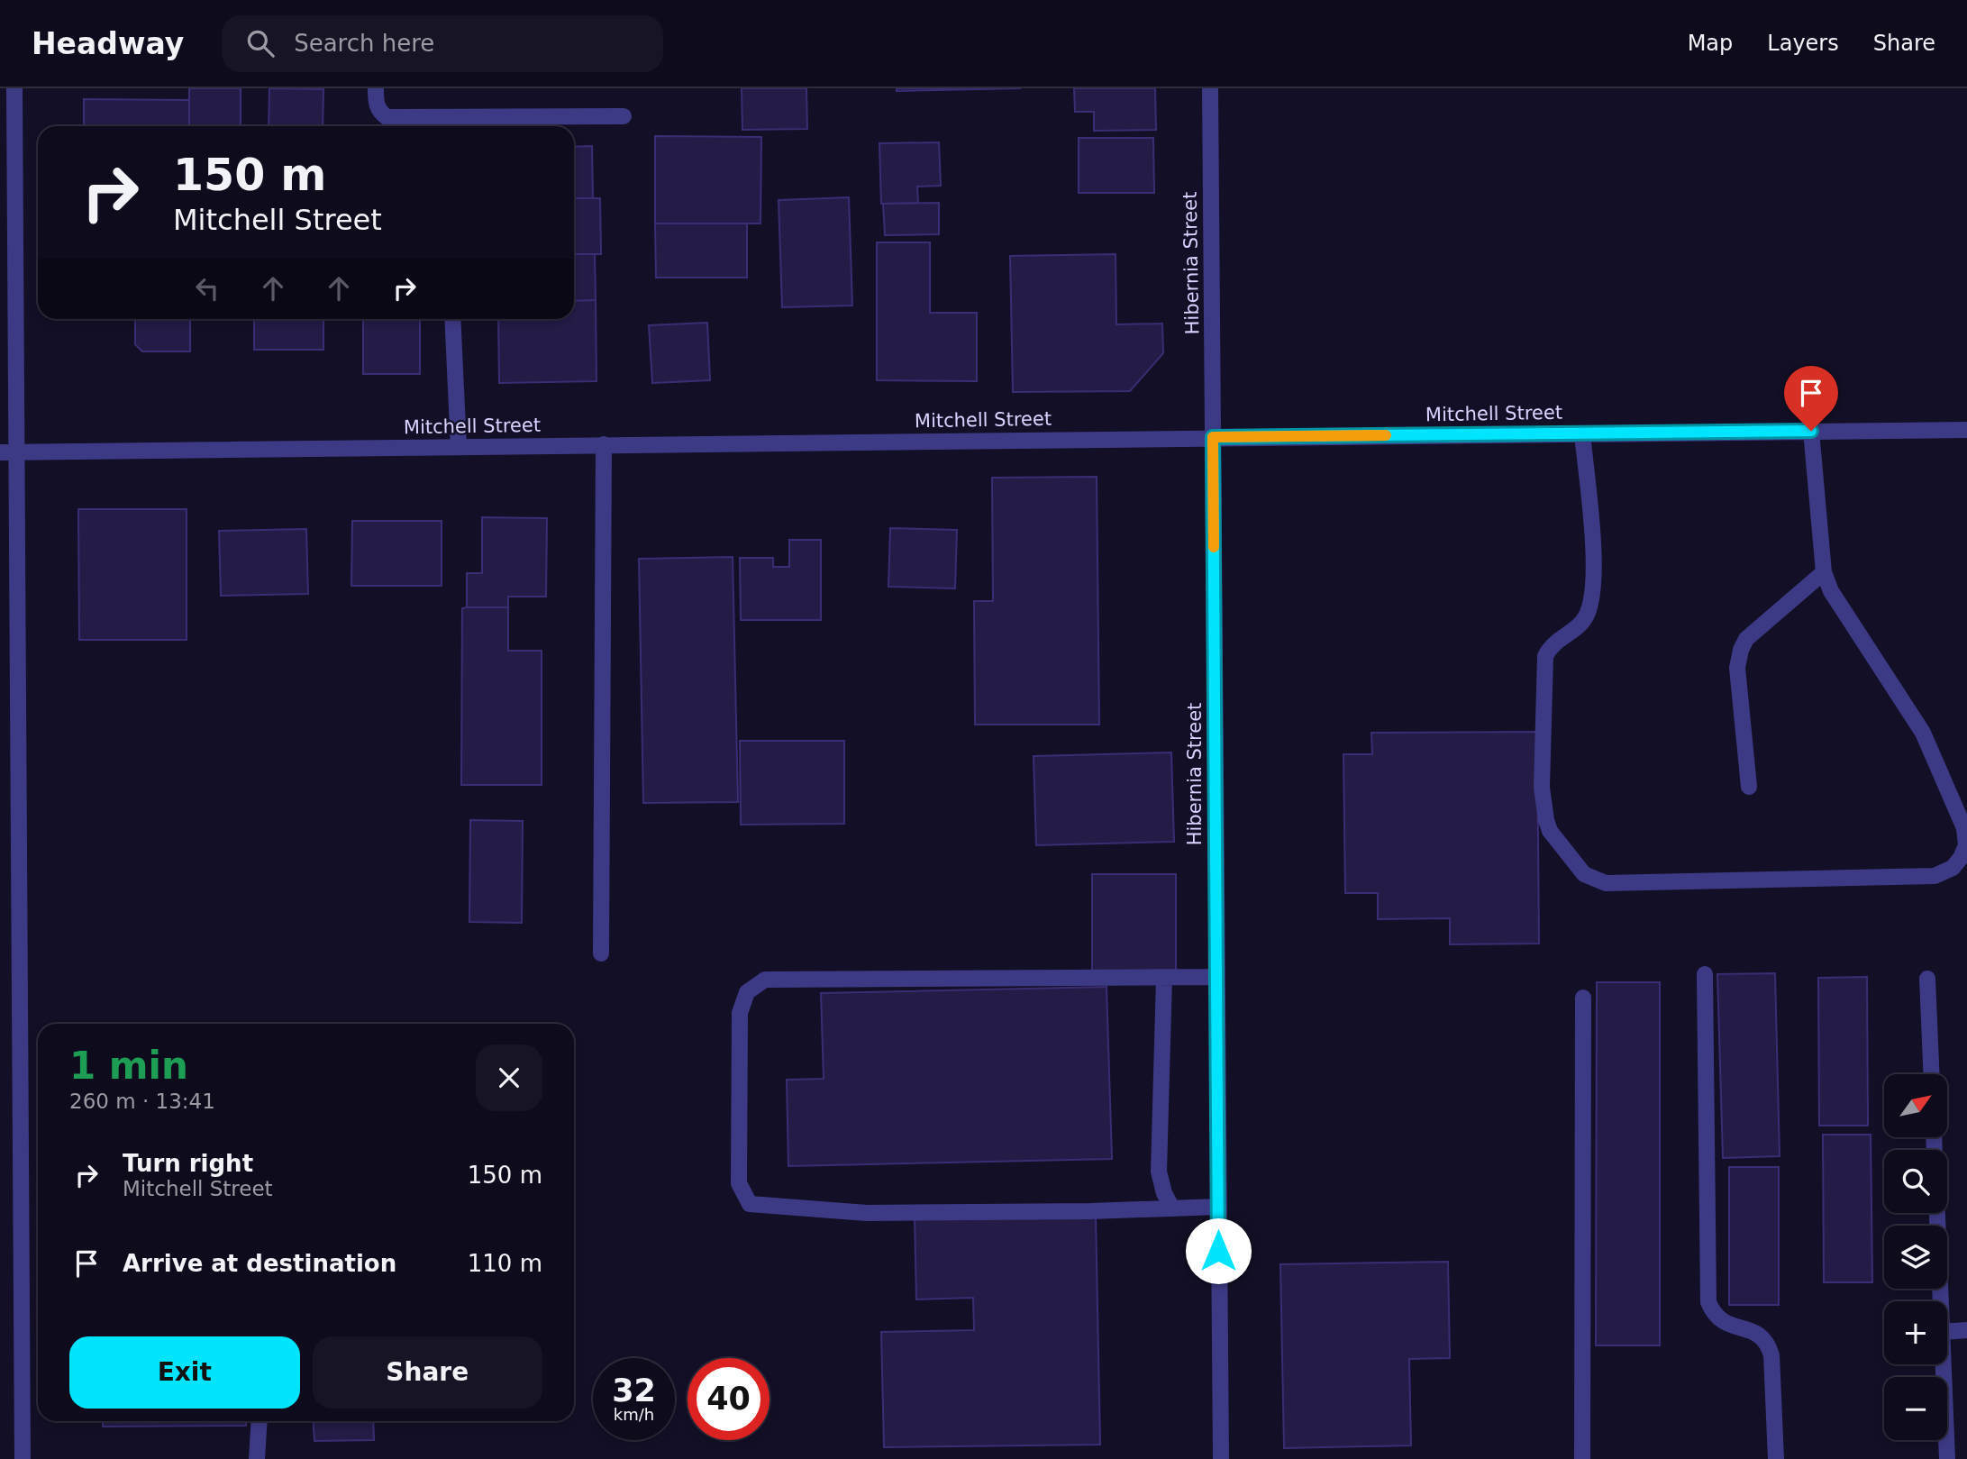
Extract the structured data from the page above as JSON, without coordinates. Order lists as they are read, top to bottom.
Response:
{
  "streets": {
    "street": ["Hibernia Street", "Mitchell Street"]
  },
  "crossings": [
    ["Hibernia Street", "Mitchell Street"]
  ],
  "north": "top right",
  "page": {
    "header": "Headway",
    "search": "Search here",
    "nav": ["Map", "Layers", "Share"],
    "turn": ["150 m", "Mitchell Street"],
    "heading": ["1 min", "260 m · 13:41"],
    "map_buttons": ["+", "−"],
    "list": [
      {
        "name": "Turn right",
        "note": "Mitchell Street",
        "value": "150 m"
      },
      {
        "name": "Arrive at destination",
        "value": "110 m"
      }
    ],
    "buttons": ["Exit", "Share"],
    "speed": "32 km/h",
    "limit": "40"
  }
}
